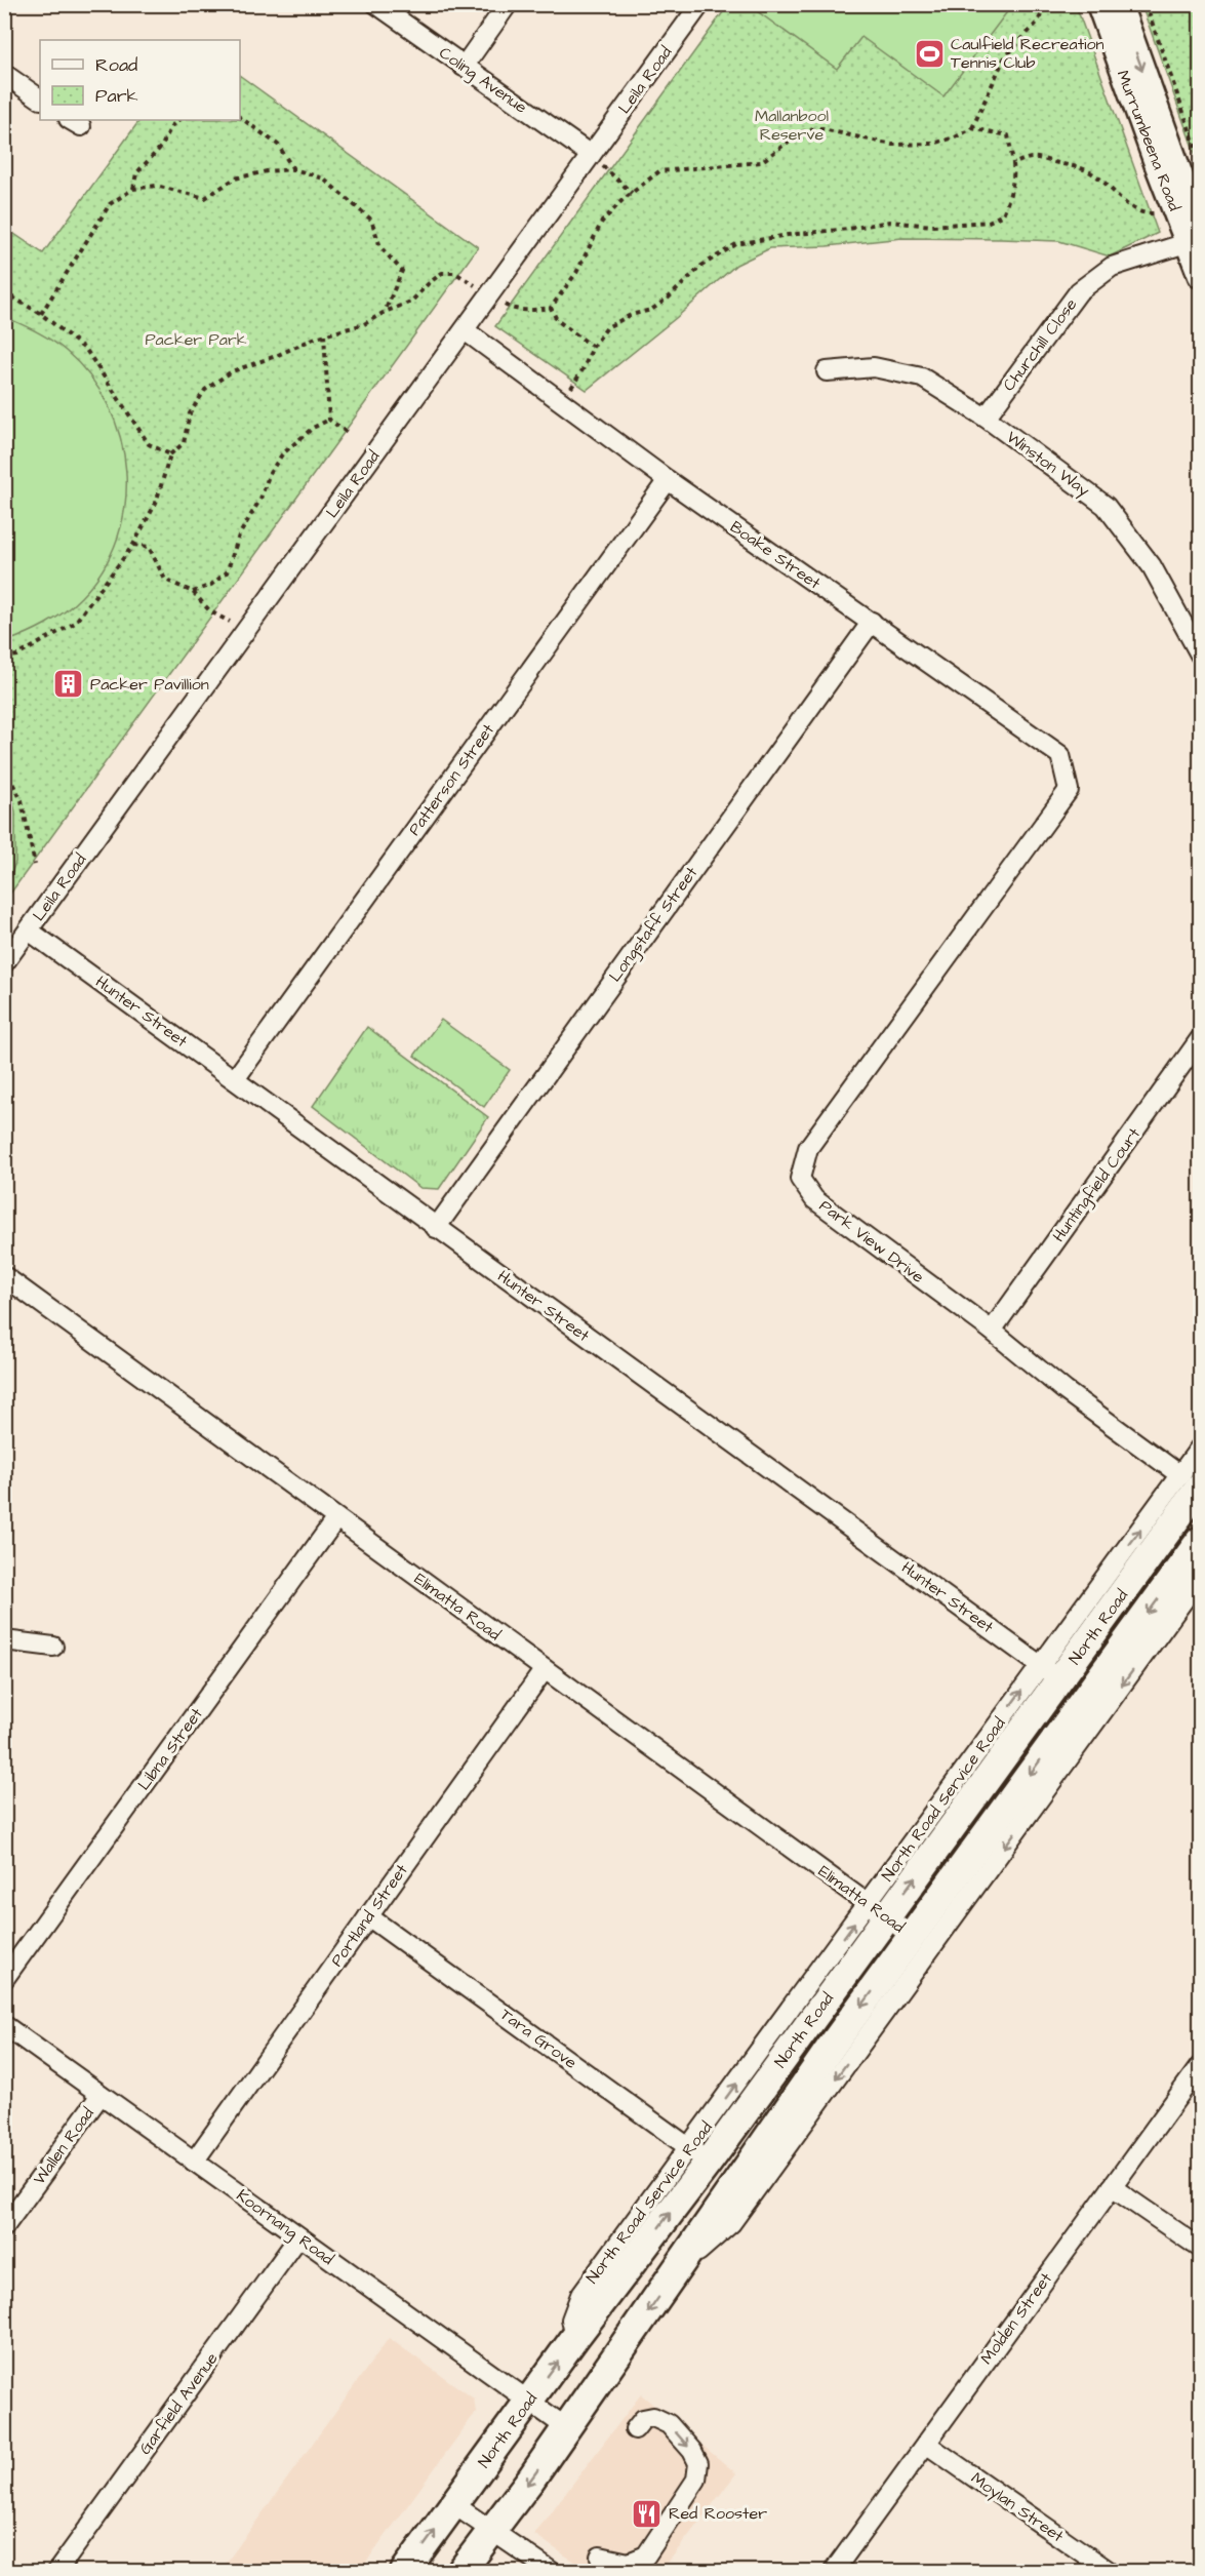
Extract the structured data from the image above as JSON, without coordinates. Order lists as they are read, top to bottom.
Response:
{
  "streets": {
    "highway": ["North Road"],
    "main road": ["Murrumbeena Road"],
    "street": [
      "Coling Avenue",
      "Leila Road",
      "Churchill Close",
      "Winston Way",
      "Boake Street",
      "Patterson Street",
      "Longstaff Street",
      "Hunter Street",
      "Huntingfield Court",
      "Park View Drive",
      "Elimatta Road",
      "Libna Street",
      "Portland Street",
      "Tara Grove",
      "Wallen Road",
      "Koornang Road",
      "Molden Street",
      "Garfield Avenue",
      "Moylan Street"
    ]
  },
  "crossings": [
    ["Coling Avenue", "Leila Road"],
    ["Leila Road", "Boake Street"],
    ["Leila Road", "Hunter Street"],
    ["Murrumbeena Road", "Churchill Close"],
    ["Churchill Close", "Winston Way"],
    ["Boake Street", "Patterson Street"],
    ["Boake Street", "Longstaff Street"],
    ["Boake Street", "Park View Drive"],
    ["Patterson Street", "Hunter Street"],
    ["Longstaff Street", "Hunter Street"],
    ["Hunter Street", "North Road"],
    ["Huntingfield Court", "Park View Drive"],
    ["Park View Drive", "North Road"],
    ["Elimatta Road", "North Road"],
    ["Elimatta Road", "Libna Street"],
    ["Elimatta Road", "Portland Street"],
    ["North Road", "Tara Grove"],
    ["North Road", "Koornang Road"],
    ["Portland Street", "Tara Grove"],
    ["Portland Street", "Koornang Road"],
    ["Wallen Road", "Koornang Road"],
    ["Koornang Road", "Garfield Avenue"],
    ["Molden Street", "Moylan Street"]
  ],
  "parks": ["Mallanbool Reserve", "Packer Park"],
  "places": {
    "sports": ["Caulfield Recreation Tennis Club"],
    "building": ["Packer Pavillion"],
    "restaurant": ["Red Rooster"]
  },
  "legend": ["Road", "Park"]
}
